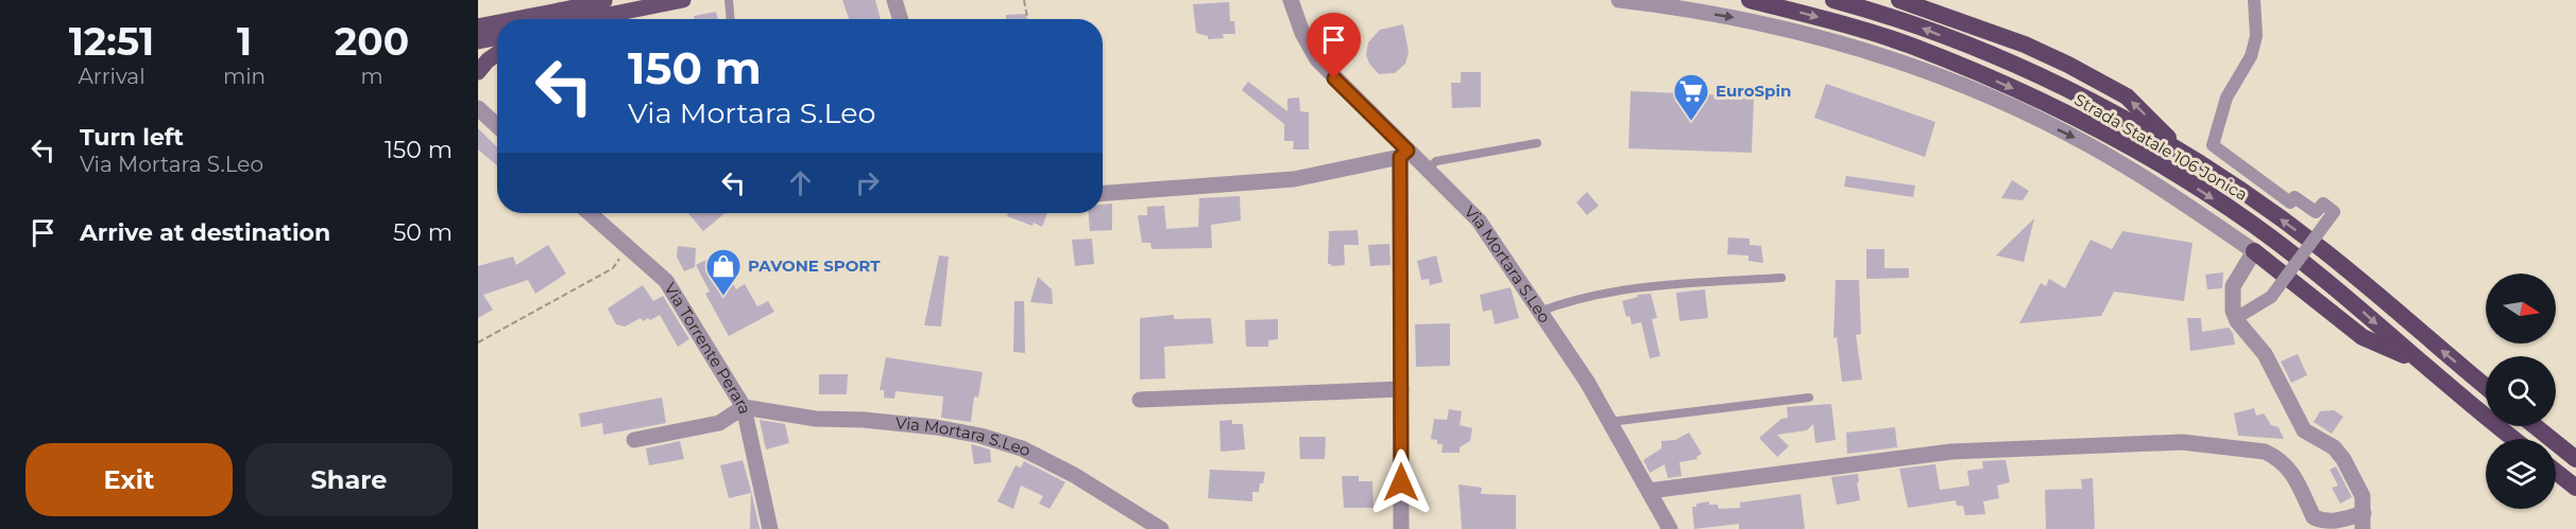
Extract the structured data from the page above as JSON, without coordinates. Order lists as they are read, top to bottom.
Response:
{
  "streets": {
    "highway": ["Strada Statale 106 Jonica"],
    "street": ["Via Mortara S.Leo", "Via Torrente Perara"]
  },
  "crossings": [
    ["Via Mortara S.Leo", "Via Torrente Perara"]
  ],
  "places": {
    "supermarket": ["EuroSpin"],
    "shop": ["PAVONE SPORT"]
  },
  "north": "right",
  "page": {
    "eta": [
      "12:51",
      "Arrival",
      "1",
      "min",
      "200",
      "m"
    ],
    "turn": ["150 m", "Via Mortara S.Leo"],
    "list": [
      {
        "name": "Turn left",
        "note": "Via Mortara S.Leo",
        "value": "150 m"
      },
      {
        "name": "Arrive at destination",
        "value": "50 m"
      }
    ],
    "buttons": ["Exit", "Share"]
  }
}
